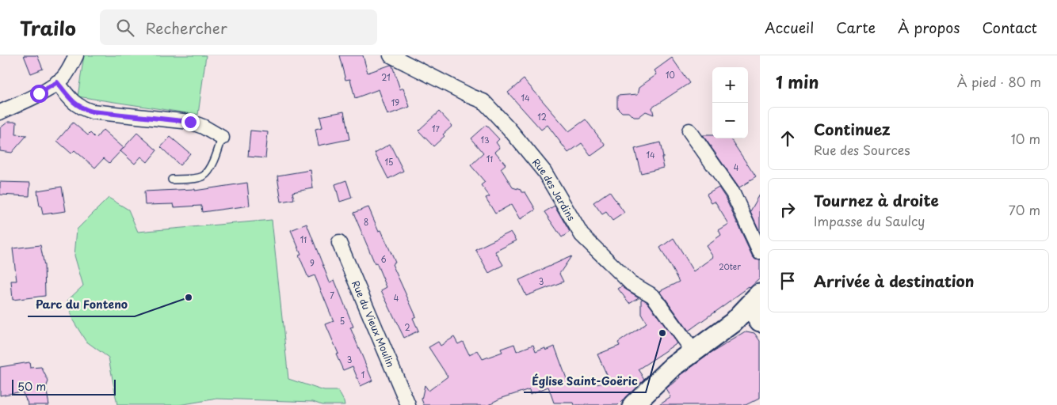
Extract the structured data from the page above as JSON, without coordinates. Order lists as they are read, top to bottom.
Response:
{
  "streets": {
    "street": ["Rue des Jardins", "Rue du Vieux Moulin"]
  },
  "places": ["Parc du Fonteno", "Église Saint-Goëric"],
  "house_numbers": [
    "10",
    "21",
    "14",
    "19",
    "12",
    "17",
    "13",
    "14",
    "11",
    "15",
    "4",
    "8",
    "11",
    "6",
    "9",
    "20ter",
    "3",
    "7",
    "4",
    "5",
    "2",
    "3",
    "1"
  ],
  "scale_bar": "50 m",
  "page": {
    "header": "Trailo",
    "search": "Rechercher",
    "nav": [
      "Accueil",
      "Carte",
      "À propos",
      "Contact"
    ],
    "heading": ["1 min", "À pied · 80 m"],
    "map_buttons": ["+", "−"],
    "list": [
      ["Continuez", "Rue des Sources", "10 m"],
      ["Tournez à droite", "Impasse du Saulcy", "70 m"],
      "Arrivée à destination"
    ],
    "scale": "50 m"
  }
}
